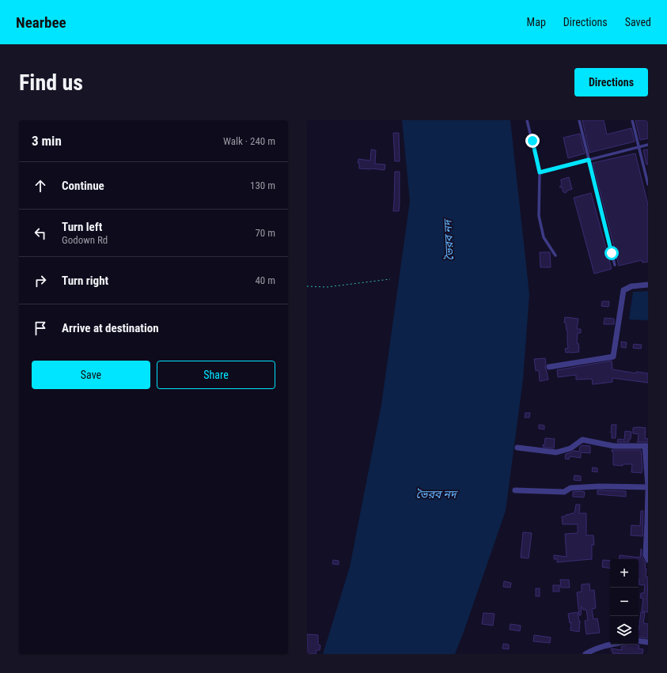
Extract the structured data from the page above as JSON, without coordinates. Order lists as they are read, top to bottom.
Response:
{
  "water": ["ভৈরব নদ"],
  "page": {
    "header": "Nearbee",
    "nav": ["Map", "Directions", "Saved"],
    "buttons": [
      "Directions",
      ["Save", "Share"]
    ],
    "title": "Find us",
    "heading": ["3 min", "Walk · 240 m"],
    "list": [
      ["Continue", "130 m"],
      ["Turn left", "Godown Rd", "70 m"],
      ["Turn right", "40 m"],
      "Arrive at destination"
    ],
    "map_buttons": ["+", "−"]
  }
}
